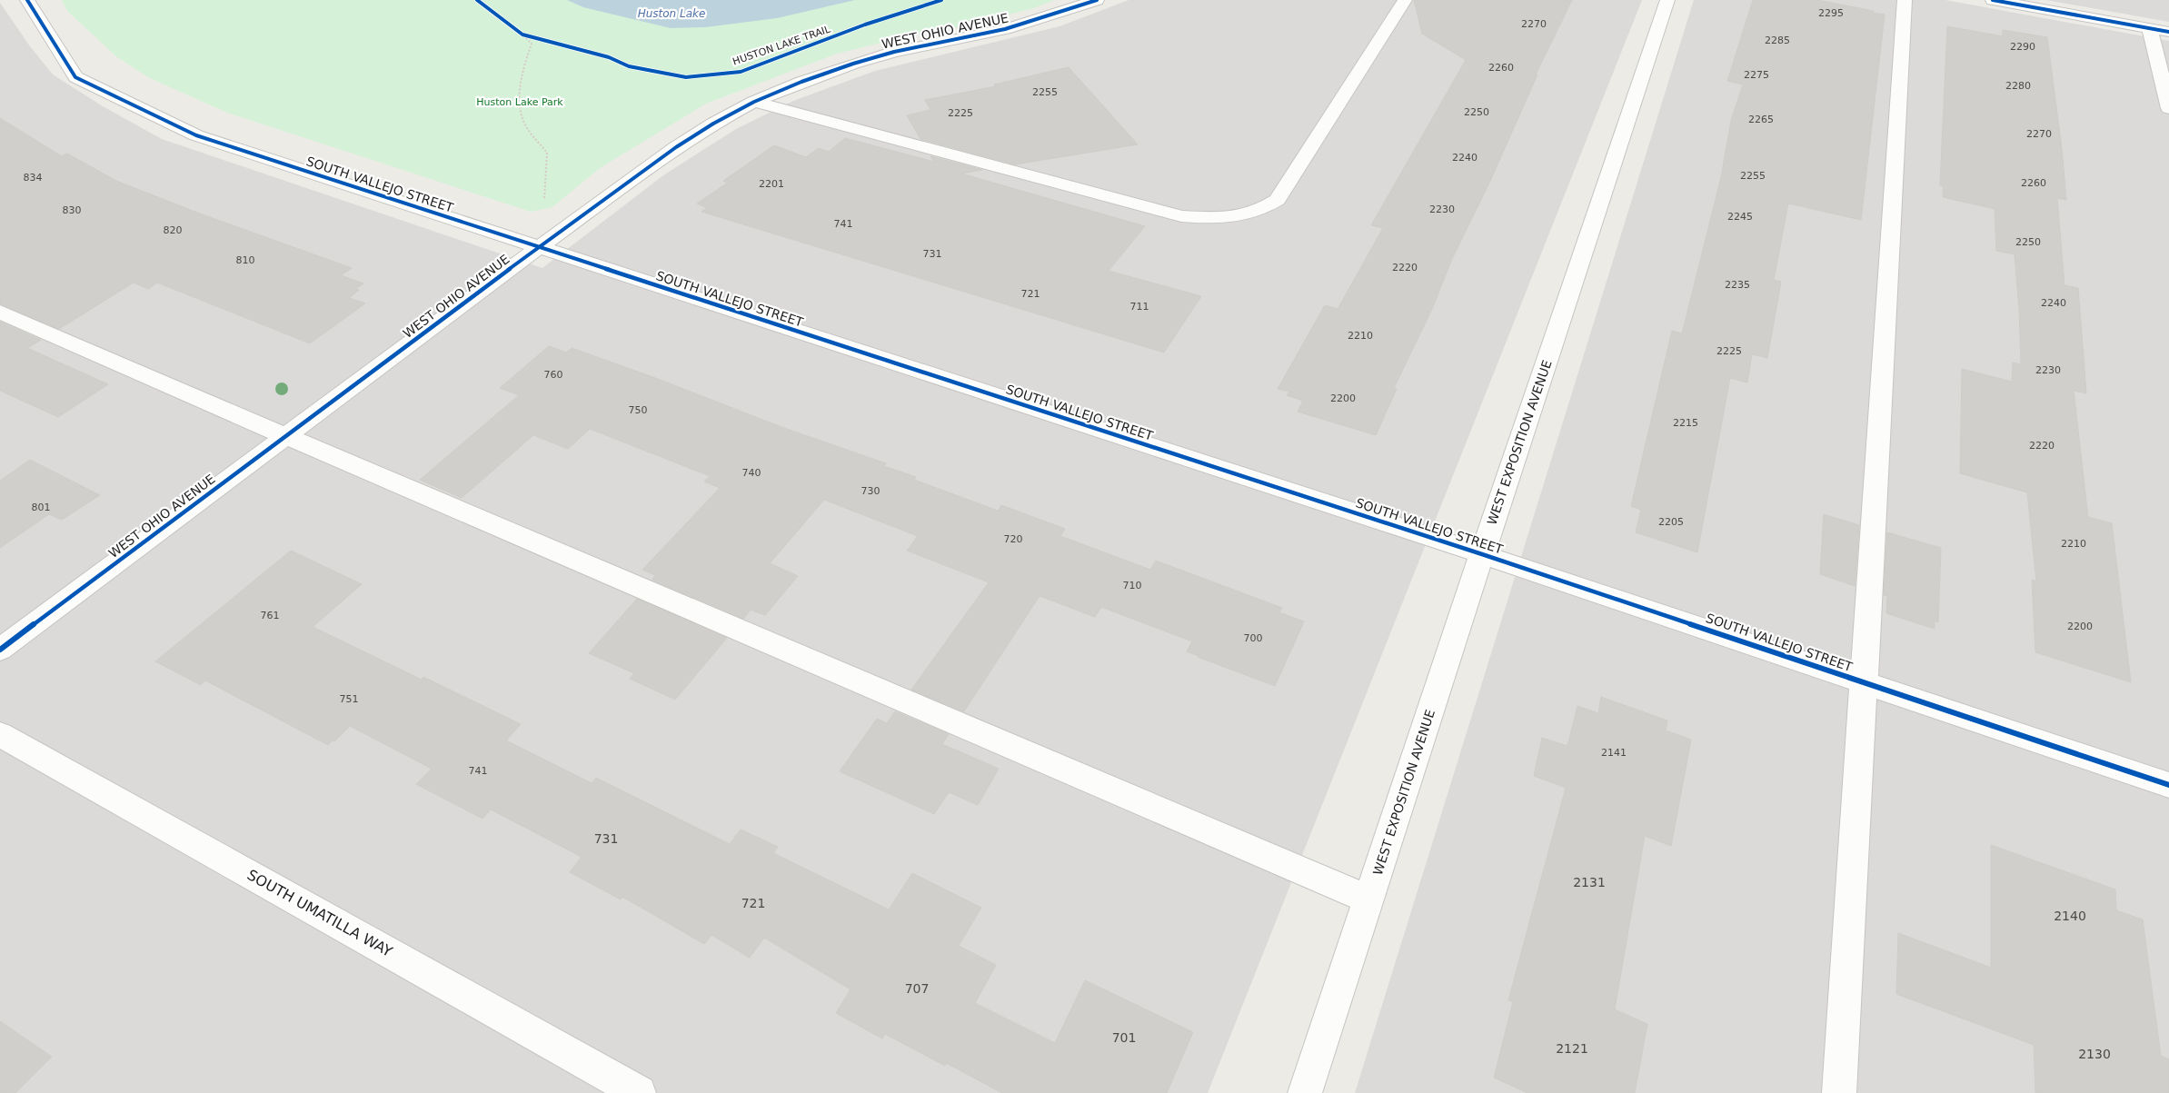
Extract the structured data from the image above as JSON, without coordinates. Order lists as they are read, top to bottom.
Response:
{
  "streets": {
    "street": [
      "WEST OHIO AVENUE",
      "SOUTH VALLEJO STREET",
      "WEST EXPOSITION AVENUE",
      "SOUTH UMATILLA WAY"
    ],
    "cycle path": ["HUSTON LAKE TRAIL"]
  },
  "crossings": [
    ["WEST OHIO AVENUE", "SOUTH VALLEJO STREET"],
    ["SOUTH VALLEJO STREET", "WEST EXPOSITION AVENUE"]
  ],
  "water": ["Huston Lake"],
  "parks": ["Huston Lake Park"],
  "house_numbers": [
    "2295",
    "2270",
    "2285",
    "2290",
    "2260",
    "2275",
    "2280",
    "2255",
    "2250",
    "2225",
    "2265",
    "2270",
    "2240",
    "2255",
    "834",
    "2260",
    "2201",
    "2230",
    "830",
    "2245",
    "741",
    "820",
    "2250",
    "731",
    "810",
    "2220",
    "2235",
    "721",
    "2240",
    "711",
    "2210",
    "2225",
    "2230",
    "760",
    "2200",
    "750",
    "2215",
    "2220",
    "740",
    "730",
    "801",
    "2205",
    "720",
    "2210",
    "710",
    "761",
    "2200",
    "700",
    "751",
    "2141",
    "741",
    "731",
    "2131",
    "721",
    "2140",
    "707",
    "701",
    "2121",
    "2130"
  ]
}
